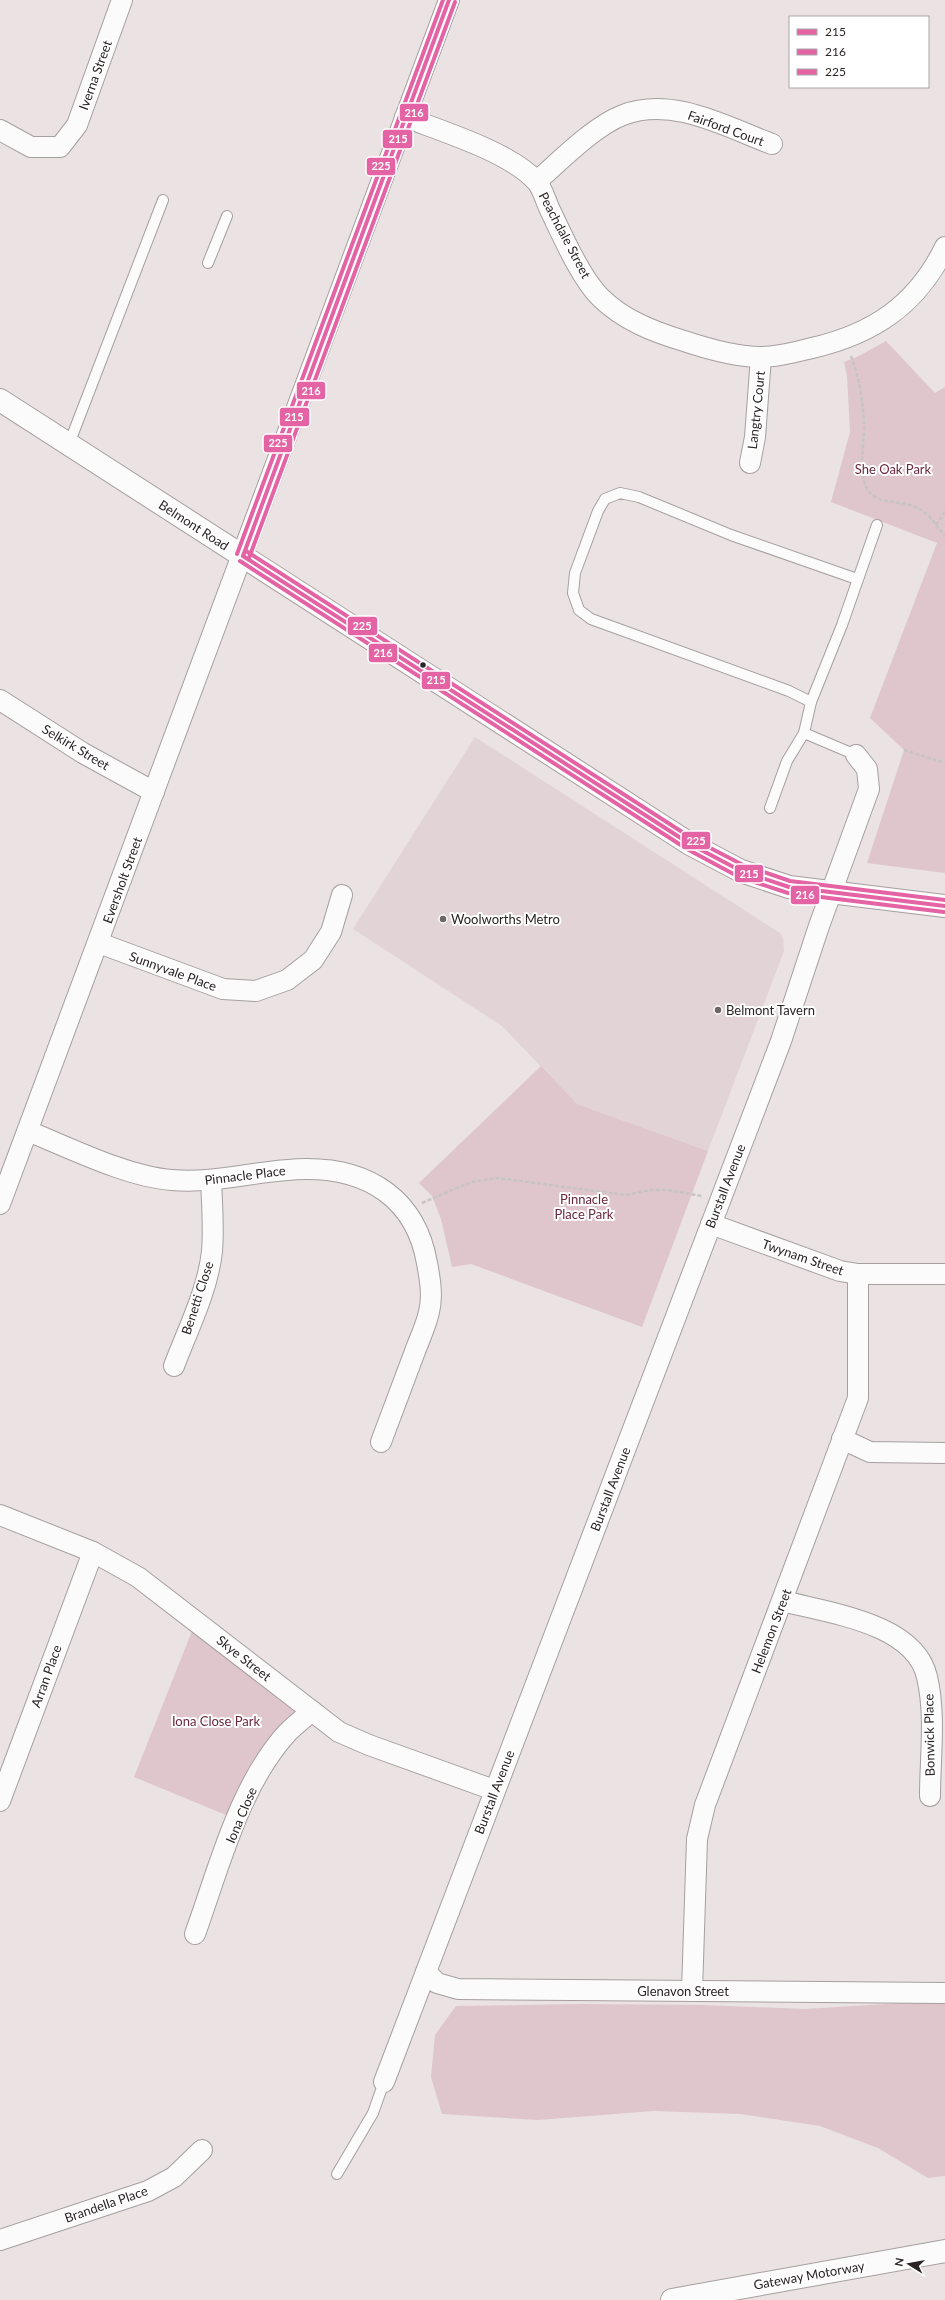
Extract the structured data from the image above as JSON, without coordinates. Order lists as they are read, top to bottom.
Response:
{
  "streets": {
    "main road": ["Belmont Road", "Gateway Motorway"],
    "street": [
      "Iverna Street",
      "Fairford Court",
      "Peachdale Street",
      "Langtry Court",
      "Selkirk Street",
      "Eversholt Street",
      "Sunnyvale Place",
      "Pinnacle Place",
      "Burstall Avenue",
      "Twynam Street",
      "Benetti Close",
      "Helemon Street",
      "Skye Street",
      "Arran Place",
      "Bonwick Place",
      "Iona Close",
      "Glenavon Street",
      "Brandella Place"
    ]
  },
  "crossings": [
    ["Fairford Court", "Peachdale Street"],
    ["Peachdale Street", "Langtry Court"],
    ["Peachdale Street", "Eversholt Street"],
    ["Belmont Road", "Eversholt Street"],
    ["Belmont Road", "Burstall Avenue"],
    ["Selkirk Street", "Eversholt Street"],
    ["Eversholt Street", "Sunnyvale Place"],
    ["Eversholt Street", "Pinnacle Place"],
    ["Pinnacle Place", "Benetti Close"],
    ["Burstall Avenue", "Twynam Street"],
    ["Burstall Avenue", "Skye Street"],
    ["Burstall Avenue", "Glenavon Street"],
    ["Twynam Street", "Helemon Street"],
    ["Helemon Street", "Bonwick Place"],
    ["Helemon Street", "Glenavon Street"],
    ["Skye Street", "Arran Place"],
    ["Skye Street", "Iona Close"]
  ],
  "parks": ["She Oak Park", "Pinnacle Place Park", "Iona Close Park"],
  "places": ["Woolworths Metro", "Belmont Tavern"],
  "lines": ["transit line 215", "transit line 225", "transit line 216"],
  "legend": ["215", "216", "225"],
  "north": "left"
}
